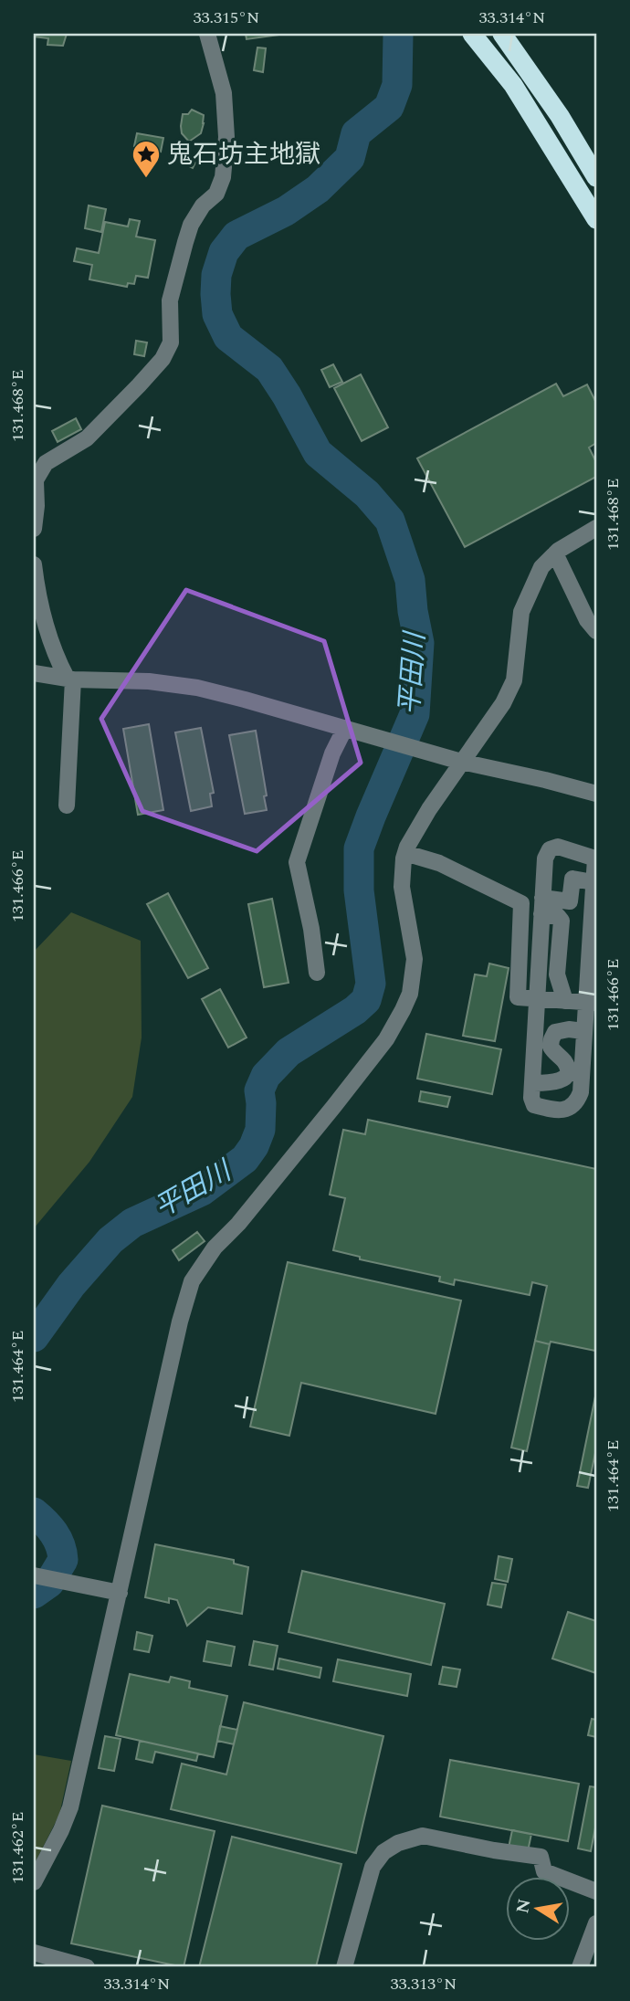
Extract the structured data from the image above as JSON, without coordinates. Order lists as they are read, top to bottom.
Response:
{
  "water": ["平田川"],
  "places": {
    "place": ["鬼石坊主地獄"]
  },
  "north": "left",
  "coordinates": [
    "33.315°N",
    "33.314°N",
    "131.468°E",
    "131.466°E",
    "131.464°E",
    "131.462°E",
    "33.313°N"
  ]
}
